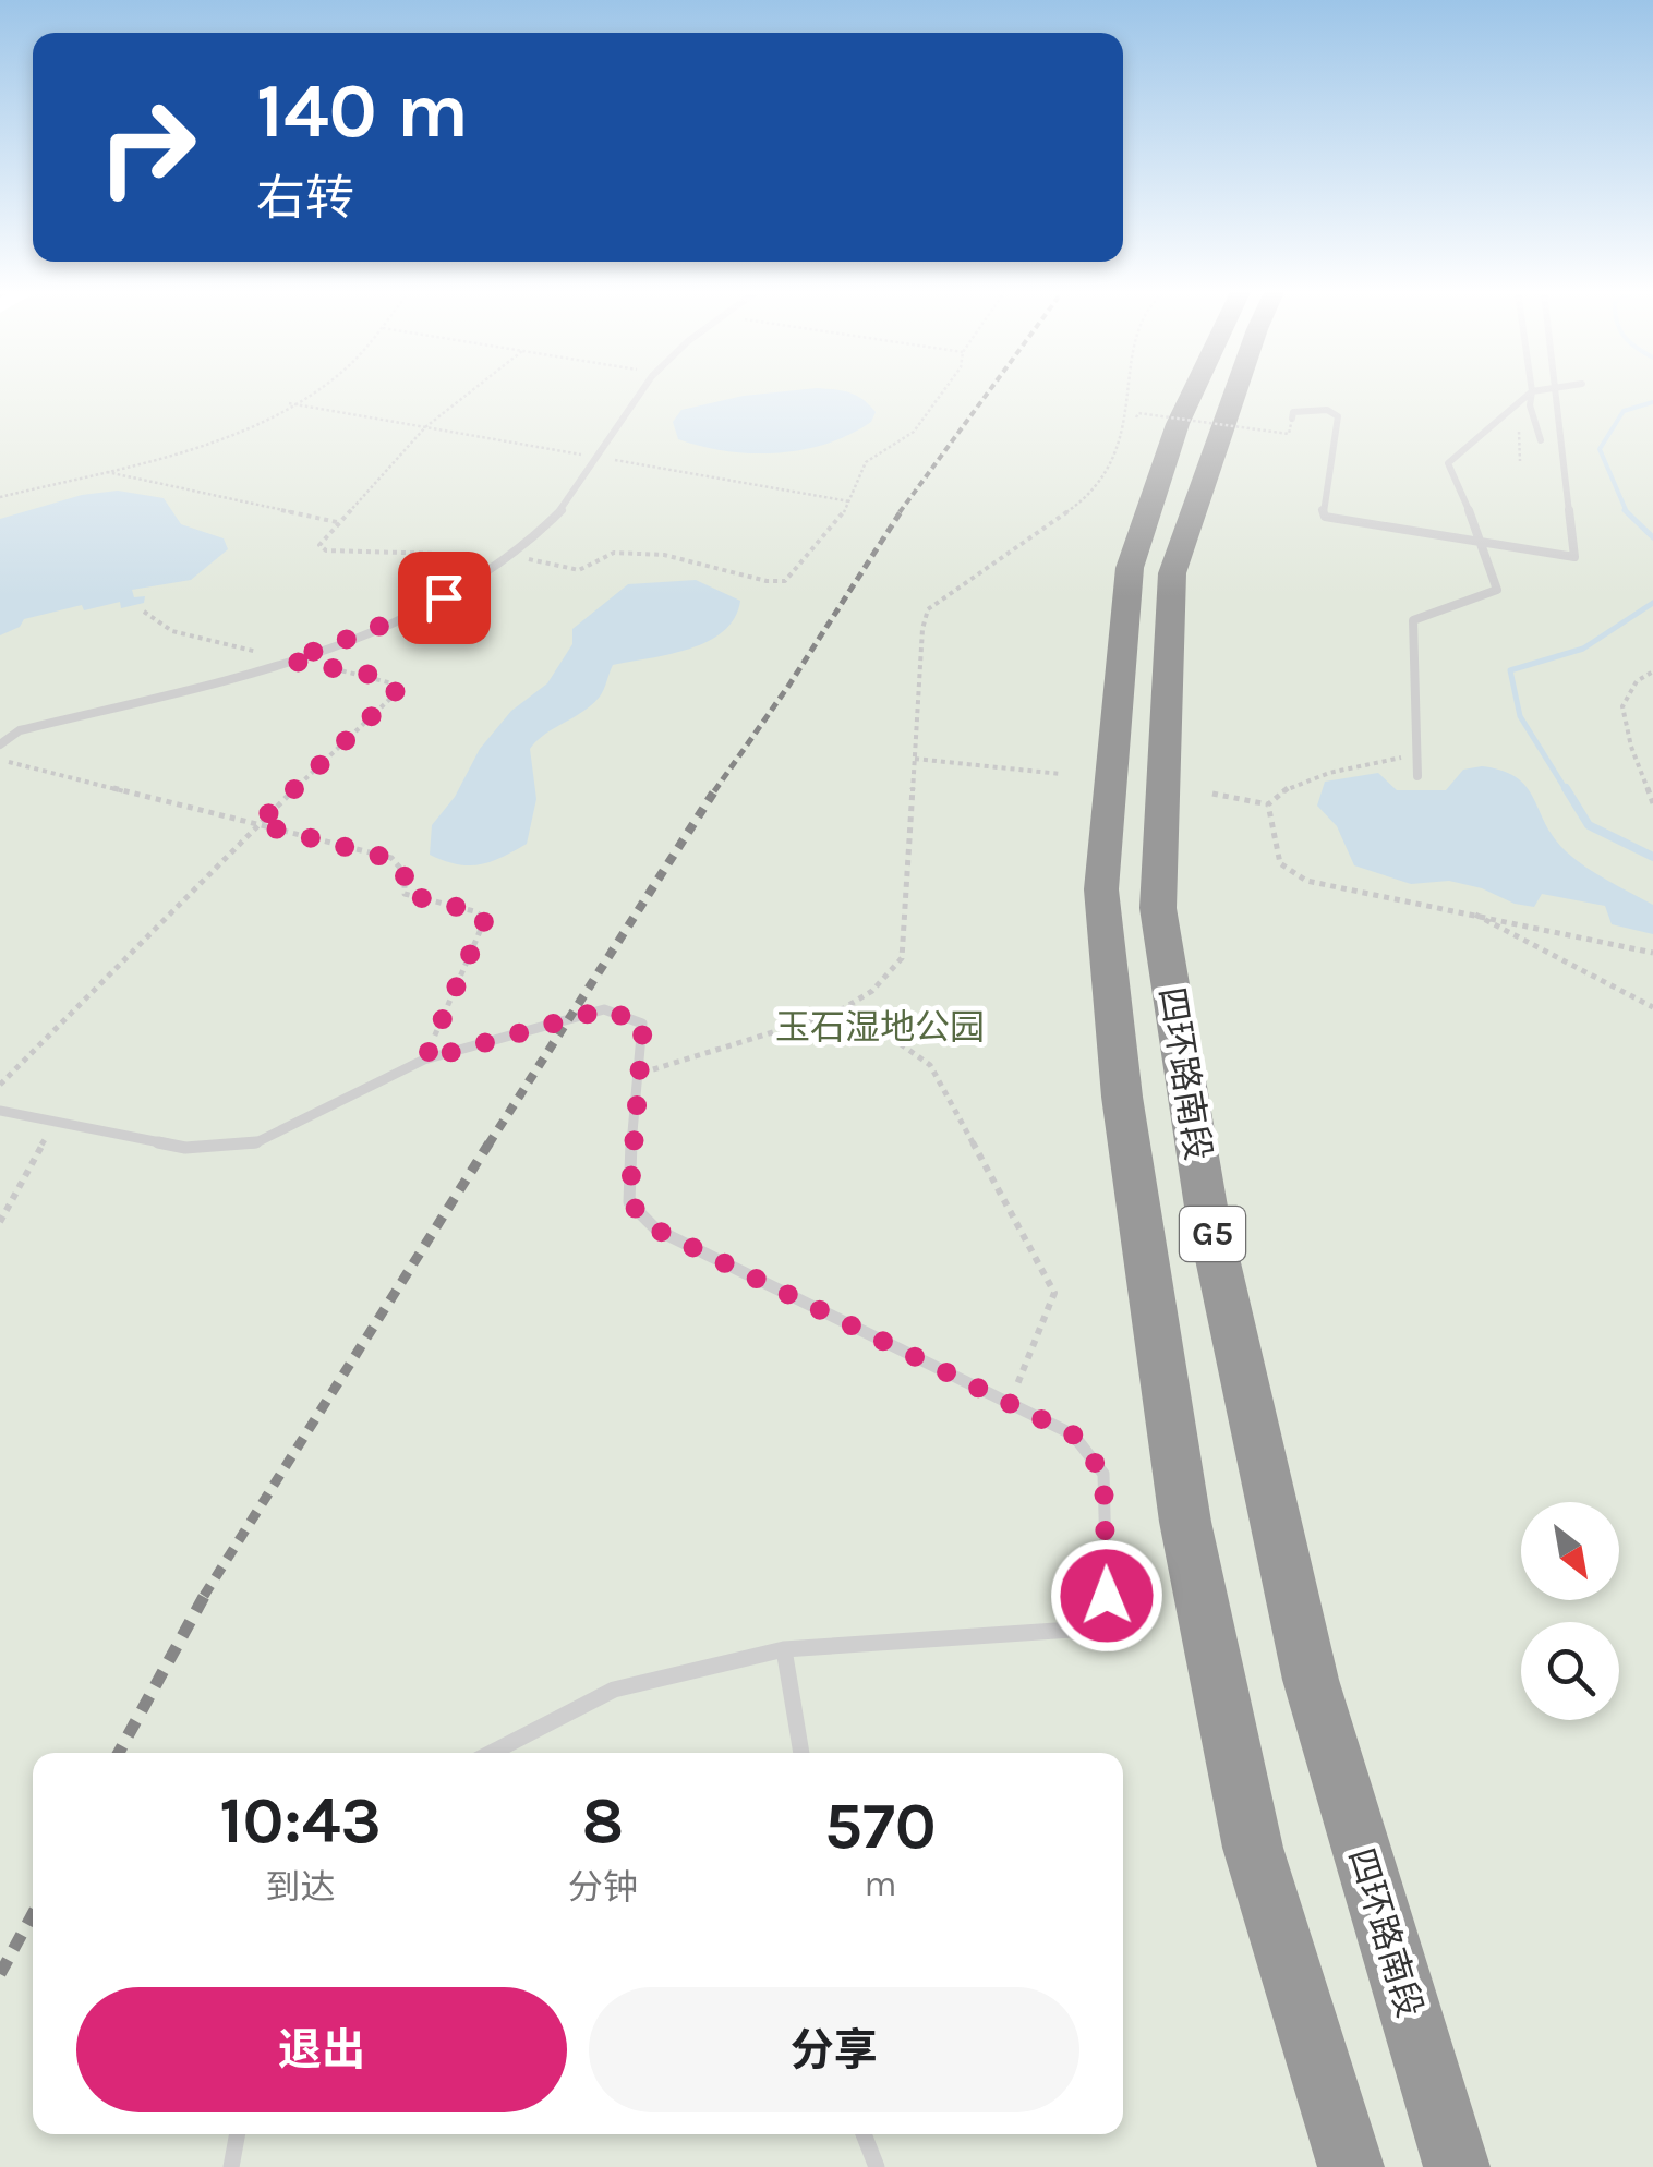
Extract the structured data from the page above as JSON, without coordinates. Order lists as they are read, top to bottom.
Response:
{
  "streets": {
    "highway": ["四环路南段", "G5"]
  },
  "parks": ["玉石湿地公园"],
  "north": "bottom right",
  "page": {
    "turn": ["140 m", "右转"],
    "eta": [
      "10:43",
      "到达",
      "8",
      "分钟",
      "570",
      "m"
    ],
    "buttons": ["退出", "分享"]
  }
}
